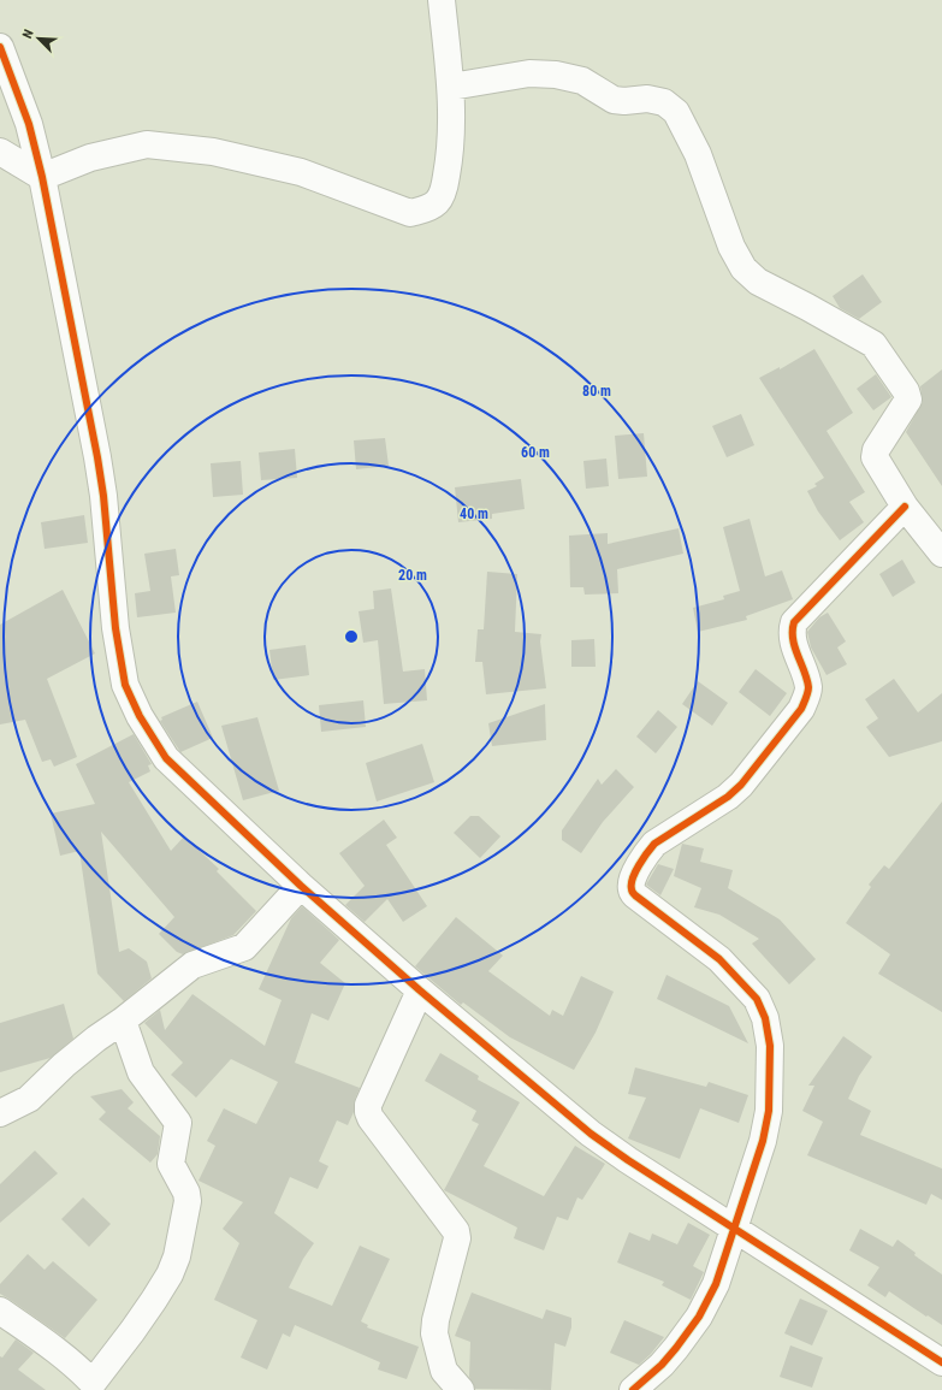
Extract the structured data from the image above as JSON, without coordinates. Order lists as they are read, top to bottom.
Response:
{
  "north": "top left",
  "rings": [
    "80 m",
    "60 m",
    "40 m",
    "20 m"
  ]
}
